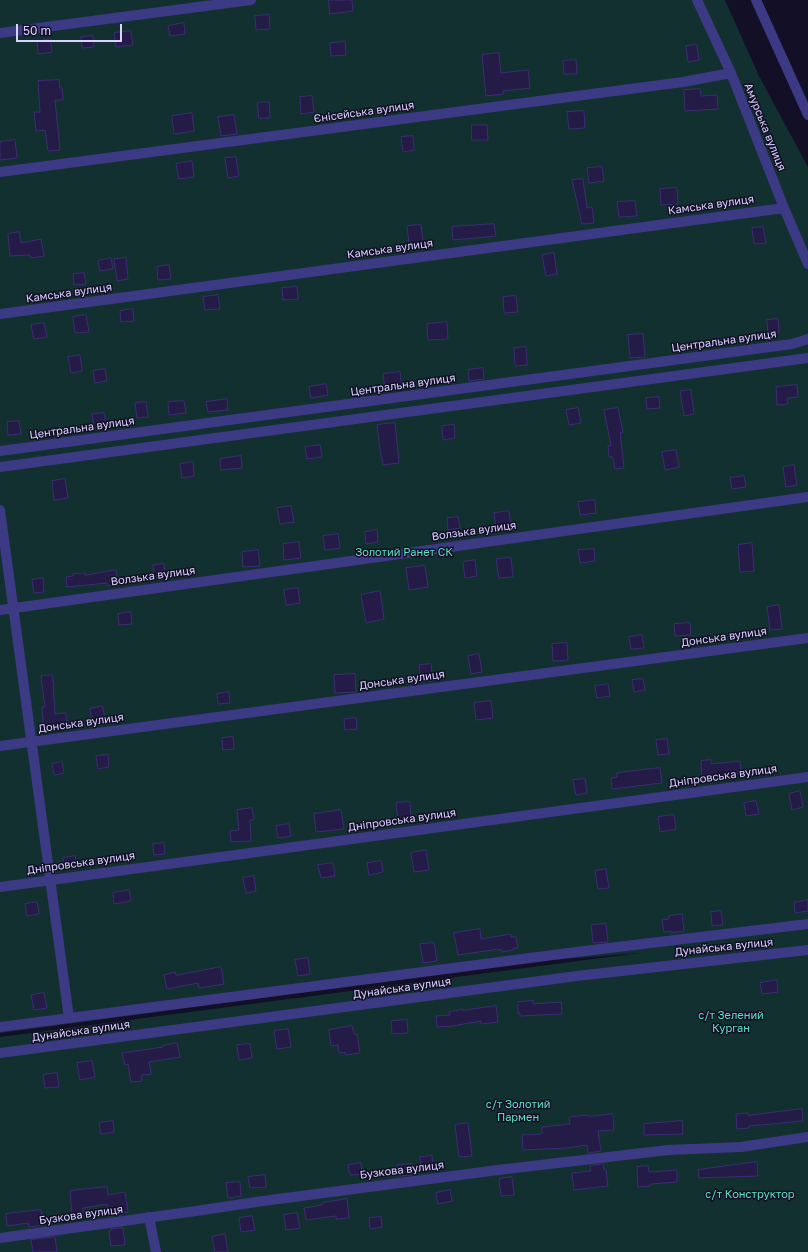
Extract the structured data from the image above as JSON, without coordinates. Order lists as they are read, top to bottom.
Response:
{
  "streets": {
    "street": [
      "Єнісейська вулиця",
      "Амурська вулиця",
      "Камська вулиця",
      "Центральна вулиця",
      "Волзька вулиця",
      "Донська вулиця",
      "Дніпровська вулиця",
      "Дунайська вулиця",
      "Бузкова вулиця"
    ]
  },
  "crossings": [
    ["Єнісейська вулиця", "Амурська вулиця"],
    ["Амурська вулиця", "Камська вулиця"]
  ],
  "parks": [
    "Золотий Ранет СК",
    "с/т Зелений Курган",
    "с/т Золотий Пармен",
    "с/т Конструктор"
  ],
  "scale_bar": "50 m"
}
